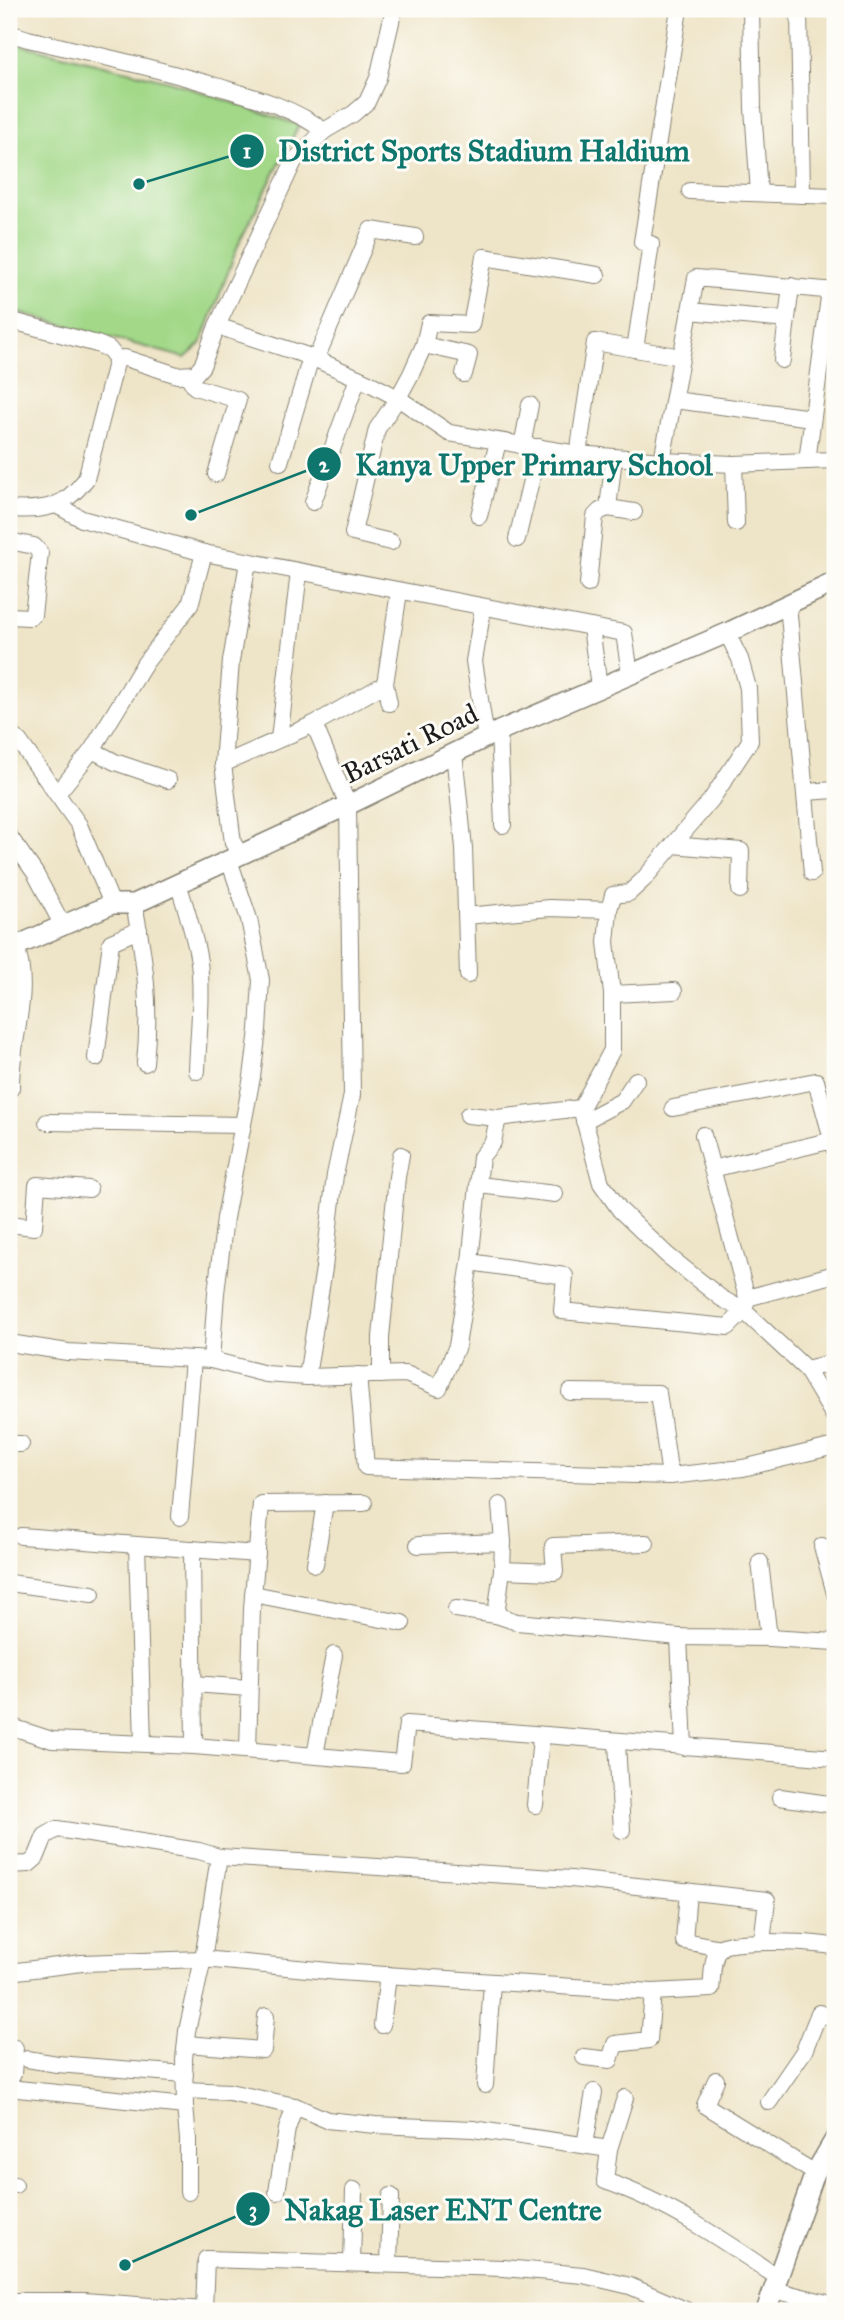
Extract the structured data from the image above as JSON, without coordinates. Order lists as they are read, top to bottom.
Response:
{
  "streets": {
    "street": ["Barsati Road"]
  },
  "places": ["District Sports Stadium Haldium", "Kanya Upper Primary School", "Nakag Laser ENT Centre"]
}
